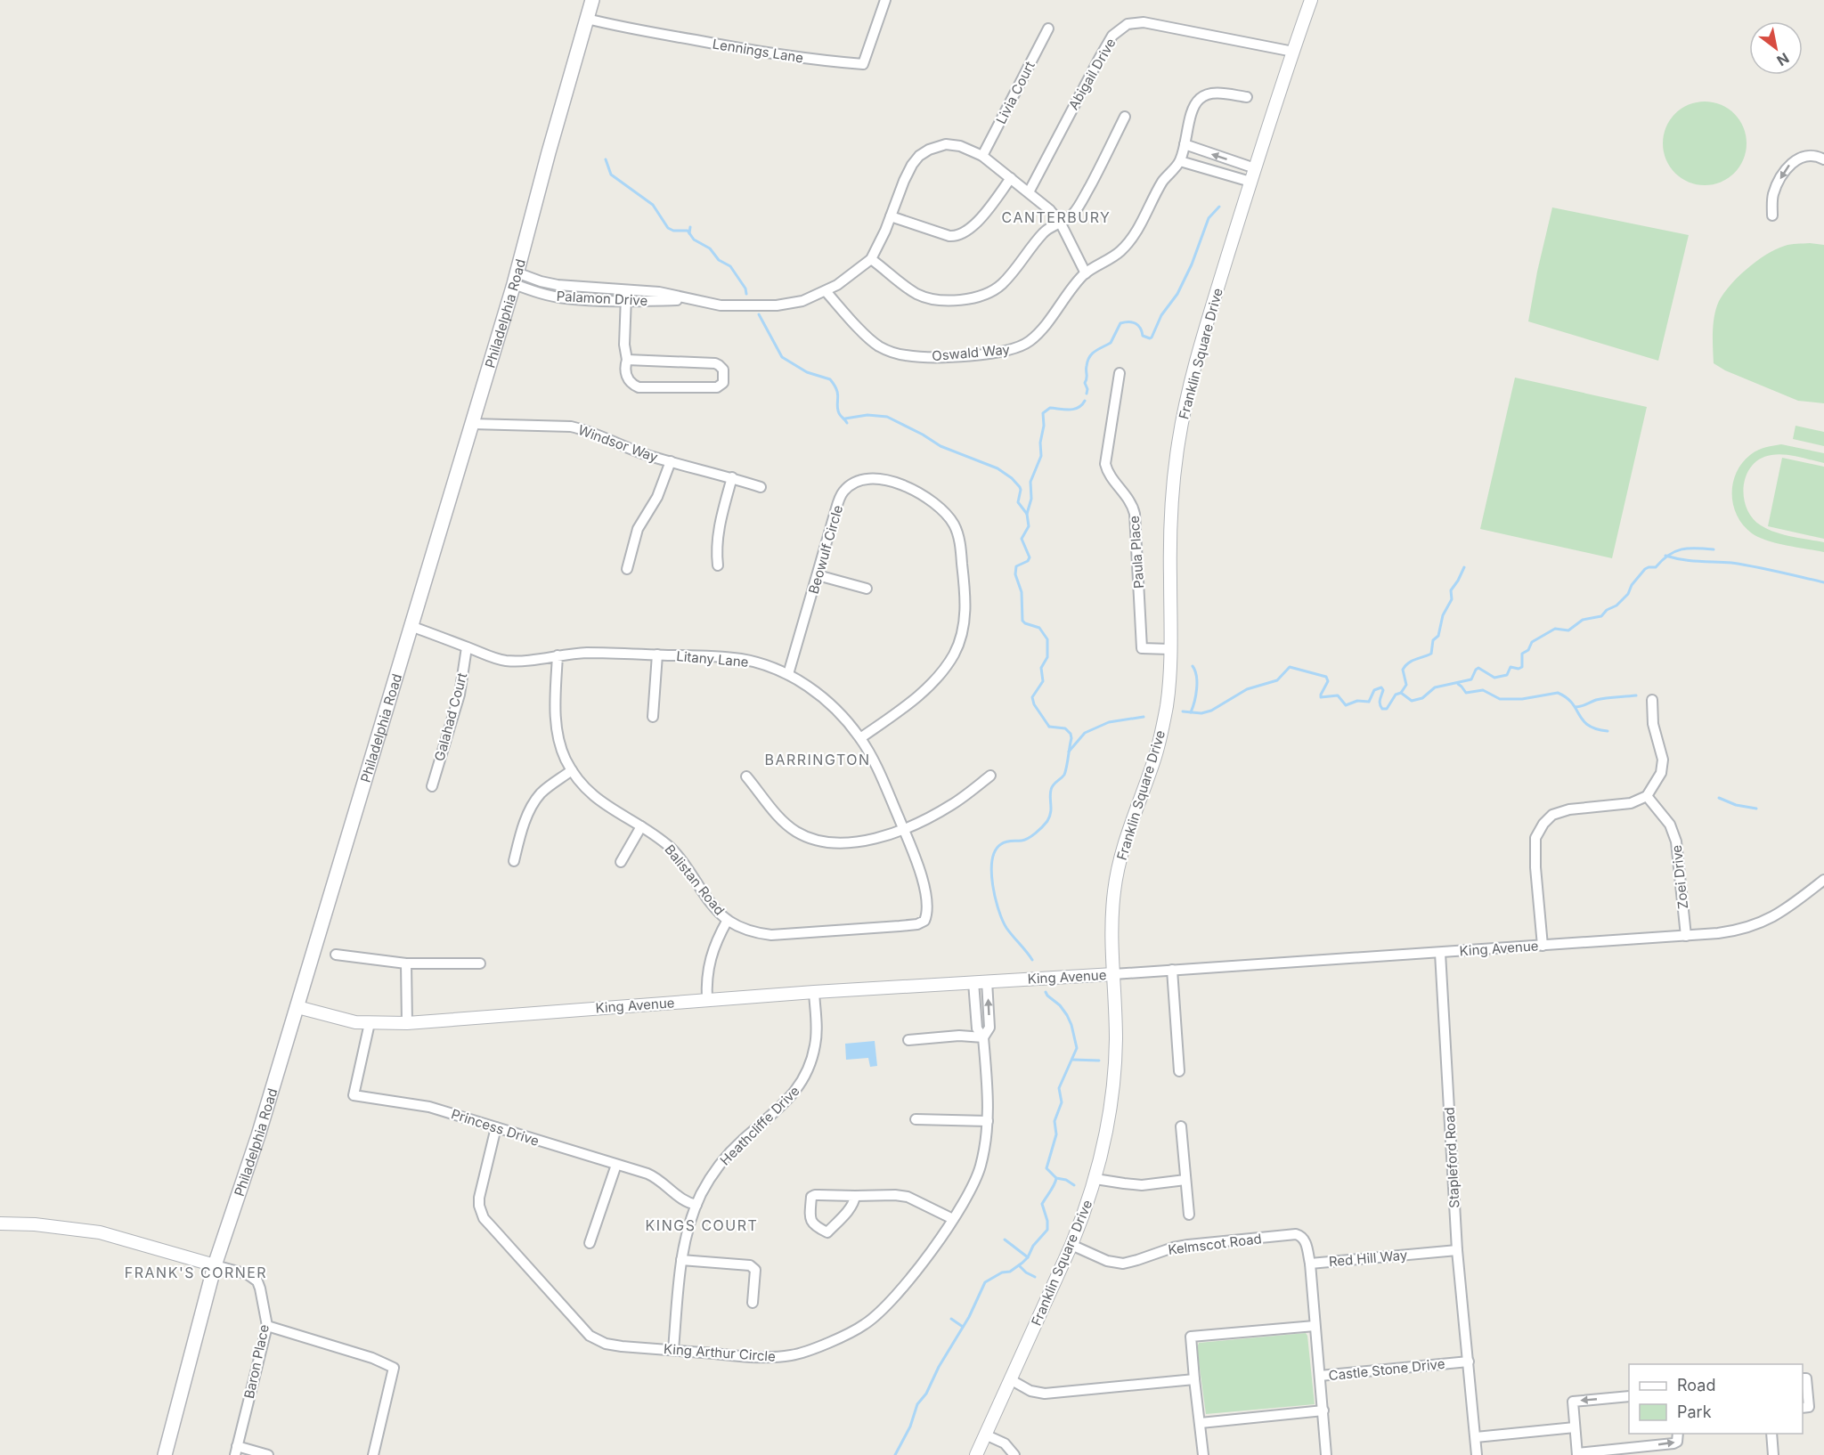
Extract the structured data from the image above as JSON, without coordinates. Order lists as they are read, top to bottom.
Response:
{
  "streets": {
    "main road": ["Philadelphia Road"],
    "street": [
      "Lennings Lane",
      "Abigail Drive",
      "Livia Court",
      "Palamon Drive",
      "Oswald Way",
      "Franklin Square Drive",
      "Windsor Way",
      "Beowulf Circle",
      "Paula Place",
      "Litany Lane",
      "Galahad Court",
      "Zoei Drive",
      "Balistan Road",
      "King Avenue",
      "Heathcliffe Drive",
      "Princess Drive",
      "Stapleford Road",
      "Kelmscot Road",
      "Red Hill Way",
      "King Arthur Circle",
      "Baron Place",
      "Castle Stone Drive"
    ]
  },
  "crossings": [
    ["Lennings Lane", "Philadelphia Road"],
    ["Abigail Drive", "Franklin Square Drive"],
    ["Palamon Drive", "Philadelphia Road"],
    ["Palamon Drive", "Oswald Way"],
    ["Philadelphia Road", "Windsor Way"],
    ["Philadelphia Road", "Litany Lane"],
    ["Philadelphia Road", "King Avenue"],
    ["Philadelphia Road", "Baron Place"],
    ["Franklin Square Drive", "Paula Place"],
    ["Franklin Square Drive", "King Avenue"],
    ["Franklin Square Drive", "Kelmscot Road"],
    ["Beowulf Circle", "Litany Lane"],
    ["Litany Lane", "Galahad Court"],
    ["Litany Lane", "Balistan Road"],
    ["Zoei Drive", "King Avenue"],
    ["King Avenue", "Heathcliffe Drive"],
    ["King Avenue", "Princess Drive"],
    ["King Avenue", "Stapleford Road"],
    ["King Avenue", "King Arthur Circle"],
    ["Heathcliffe Drive", "Princess Drive"],
    ["Heathcliffe Drive", "King Arthur Circle"],
    ["Princess Drive", "King Arthur Circle"],
    ["Stapleford Road", "Red Hill Way"],
    ["Stapleford Road", "Castle Stone Drive"],
    ["Kelmscot Road", "Red Hill Way"],
    ["Red Hill Way", "Castle Stone Drive"]
  ],
  "districts": [
    "CANTERBURY",
    "BARRINGTON",
    "KINGS COURT",
    "FRANK'S CORNER"
  ],
  "legend": ["Road", "Park"],
  "north": "bottom right"
}
